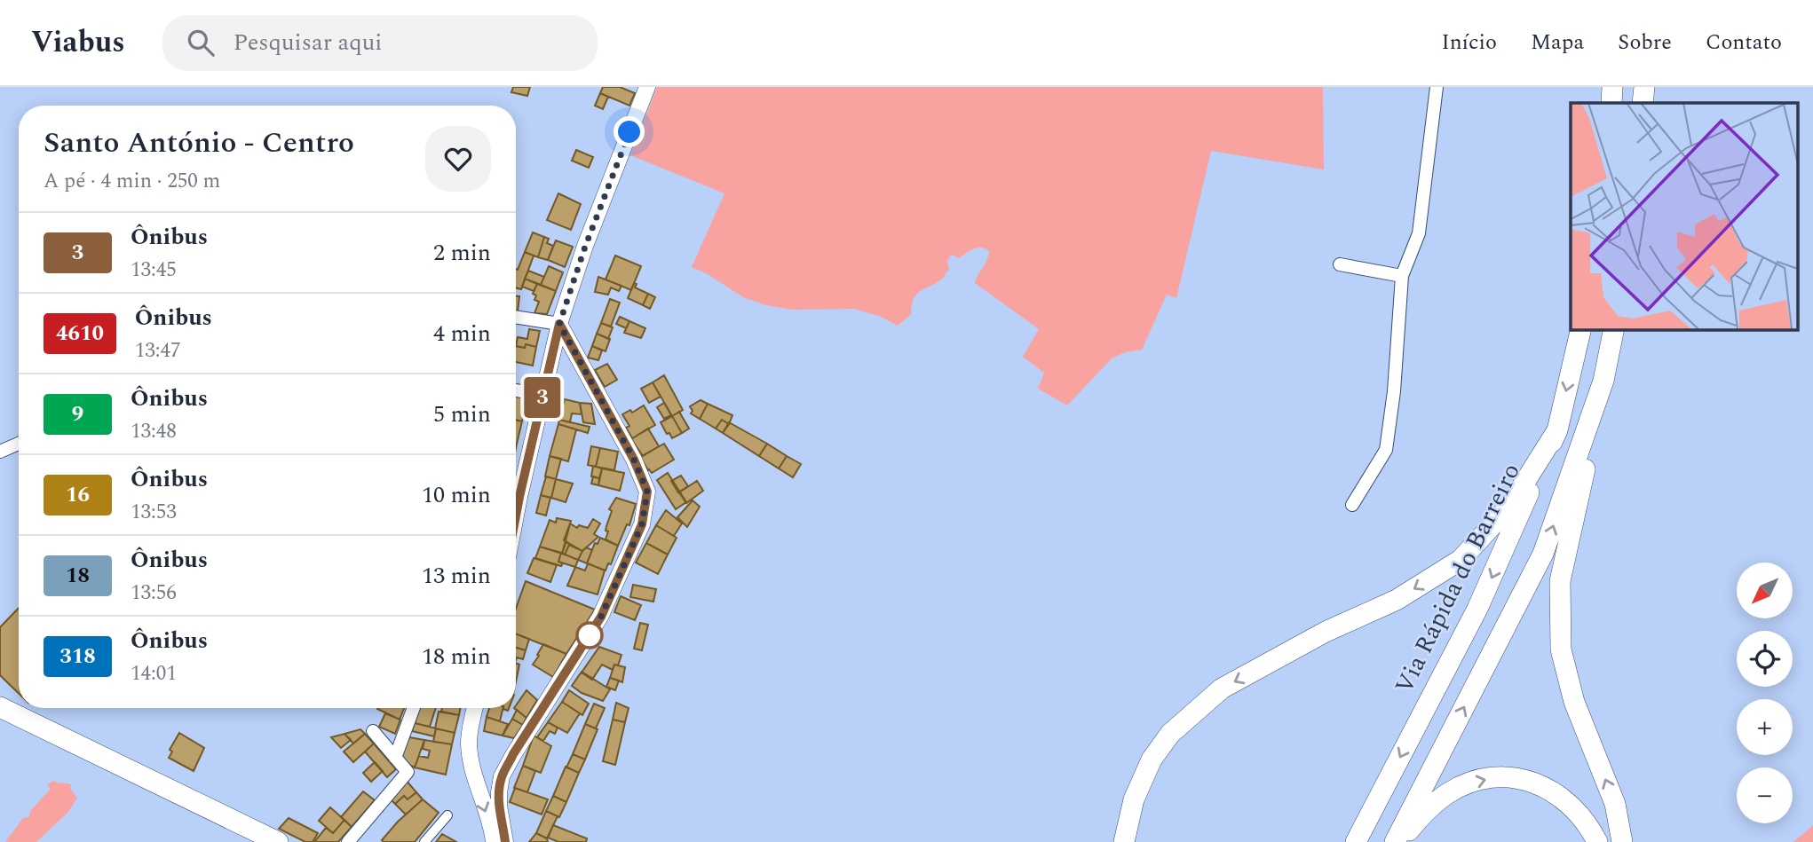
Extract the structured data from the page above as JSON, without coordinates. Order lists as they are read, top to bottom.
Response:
{
  "streets": {
    "main road": ["Via Rápida do Barreiro"]
  },
  "lines": ["bus line 3"],
  "north": "bottom left",
  "page": {
    "header": "Viabus",
    "search": "Pesquisar aqui",
    "nav": [
      "Início",
      "Mapa",
      "Sobre",
      "Contato"
    ],
    "on_map": "3",
    "heading": ["Santo António - Centro", "A pé · 4 min · 250 m"],
    "list": [
      {
        "mark": "3",
        "name": "Ônibus",
        "note": "13:45",
        "value": "2 min"
      },
      {
        "mark": "4610",
        "name": "Ônibus",
        "note": "13:47",
        "value": "4 min"
      },
      {
        "mark": "9",
        "name": "Ônibus",
        "note": "13:48",
        "value": "5 min"
      },
      {
        "mark": "16",
        "name": "Ônibus",
        "note": "13:53",
        "value": "10 min"
      },
      {
        "mark": "18",
        "name": "Ônibus",
        "note": "13:56",
        "value": "13 min"
      },
      {
        "mark": "318",
        "name": "Ônibus",
        "note": "14:01",
        "value": "18 min"
      }
    ],
    "map_buttons": ["+", "−"]
  }
}
